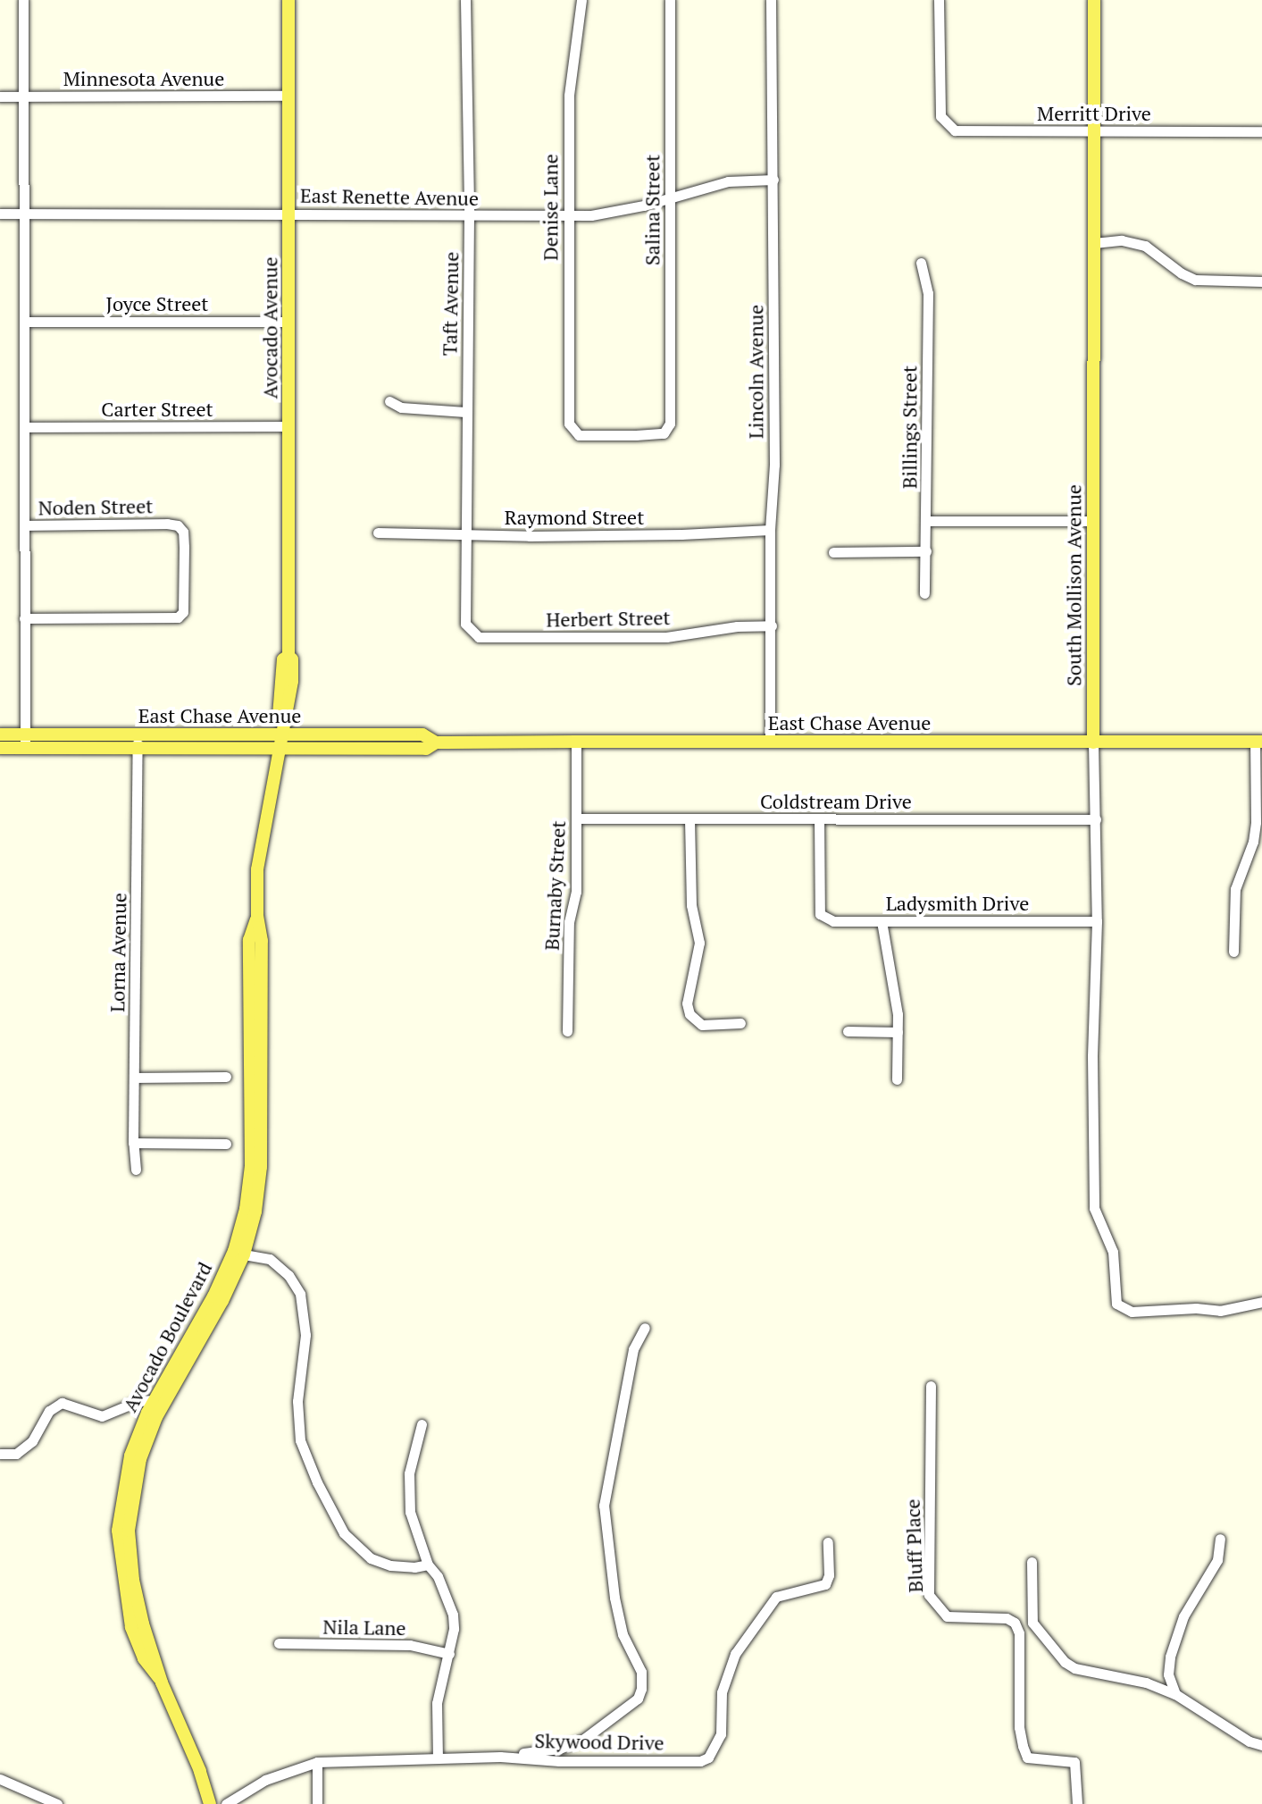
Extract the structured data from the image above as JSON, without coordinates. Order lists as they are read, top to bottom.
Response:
{
  "streets": {
    "main road": [
      "Avocado Avenue",
      "South Mollison Avenue",
      "East Chase Avenue",
      "Avocado Boulevard"
    ],
    "street": [
      "Minnesota Avenue",
      "Merritt Drive",
      "East Renette Avenue",
      "Denise Lane",
      "Salina Street",
      "Joyce Street",
      "Taft Avenue",
      "Lincoln Avenue",
      "Carter Street",
      "Billings Street",
      "Noden Street",
      "Raymond Street",
      "Herbert Street",
      "Coldstream Drive",
      "Burnaby Street",
      "Ladysmith Drive",
      "Lorna Avenue",
      "Bluff Place",
      "Nila Lane",
      "Skywood Drive"
    ]
  },
  "crossings": [
    ["Minnesota Avenue", "Avocado Avenue"],
    ["Merritt Drive", "South Mollison Avenue"],
    ["East Renette Avenue", "Denise Lane"],
    ["East Renette Avenue", "Salina Street"],
    ["East Renette Avenue", "Taft Avenue"],
    ["East Renette Avenue", "Avocado Avenue"],
    ["East Renette Avenue", "Lincoln Avenue"],
    ["Denise Lane", "Salina Street"],
    ["Joyce Street", "Avocado Avenue"],
    ["Taft Avenue", "Raymond Street"],
    ["Taft Avenue", "Herbert Street"],
    ["Avocado Avenue", "Carter Street"],
    ["Avocado Avenue", "East Chase Avenue"],
    ["Avocado Avenue", "Avocado Boulevard"],
    ["Lincoln Avenue", "Raymond Street"],
    ["Lincoln Avenue", "Herbert Street"],
    ["Lincoln Avenue", "East Chase Avenue"],
    ["South Mollison Avenue", "East Chase Avenue"],
    ["South Mollison Avenue", "Coldstream Drive"],
    ["South Mollison Avenue", "Ladysmith Drive"],
    ["East Chase Avenue", "Burnaby Street"],
    ["East Chase Avenue", "Lorna Avenue"],
    ["East Chase Avenue", "Avocado Boulevard"],
    ["Coldstream Drive", "Burnaby Street"],
    ["Coldstream Drive", "Ladysmith Drive"]
  ]
}
